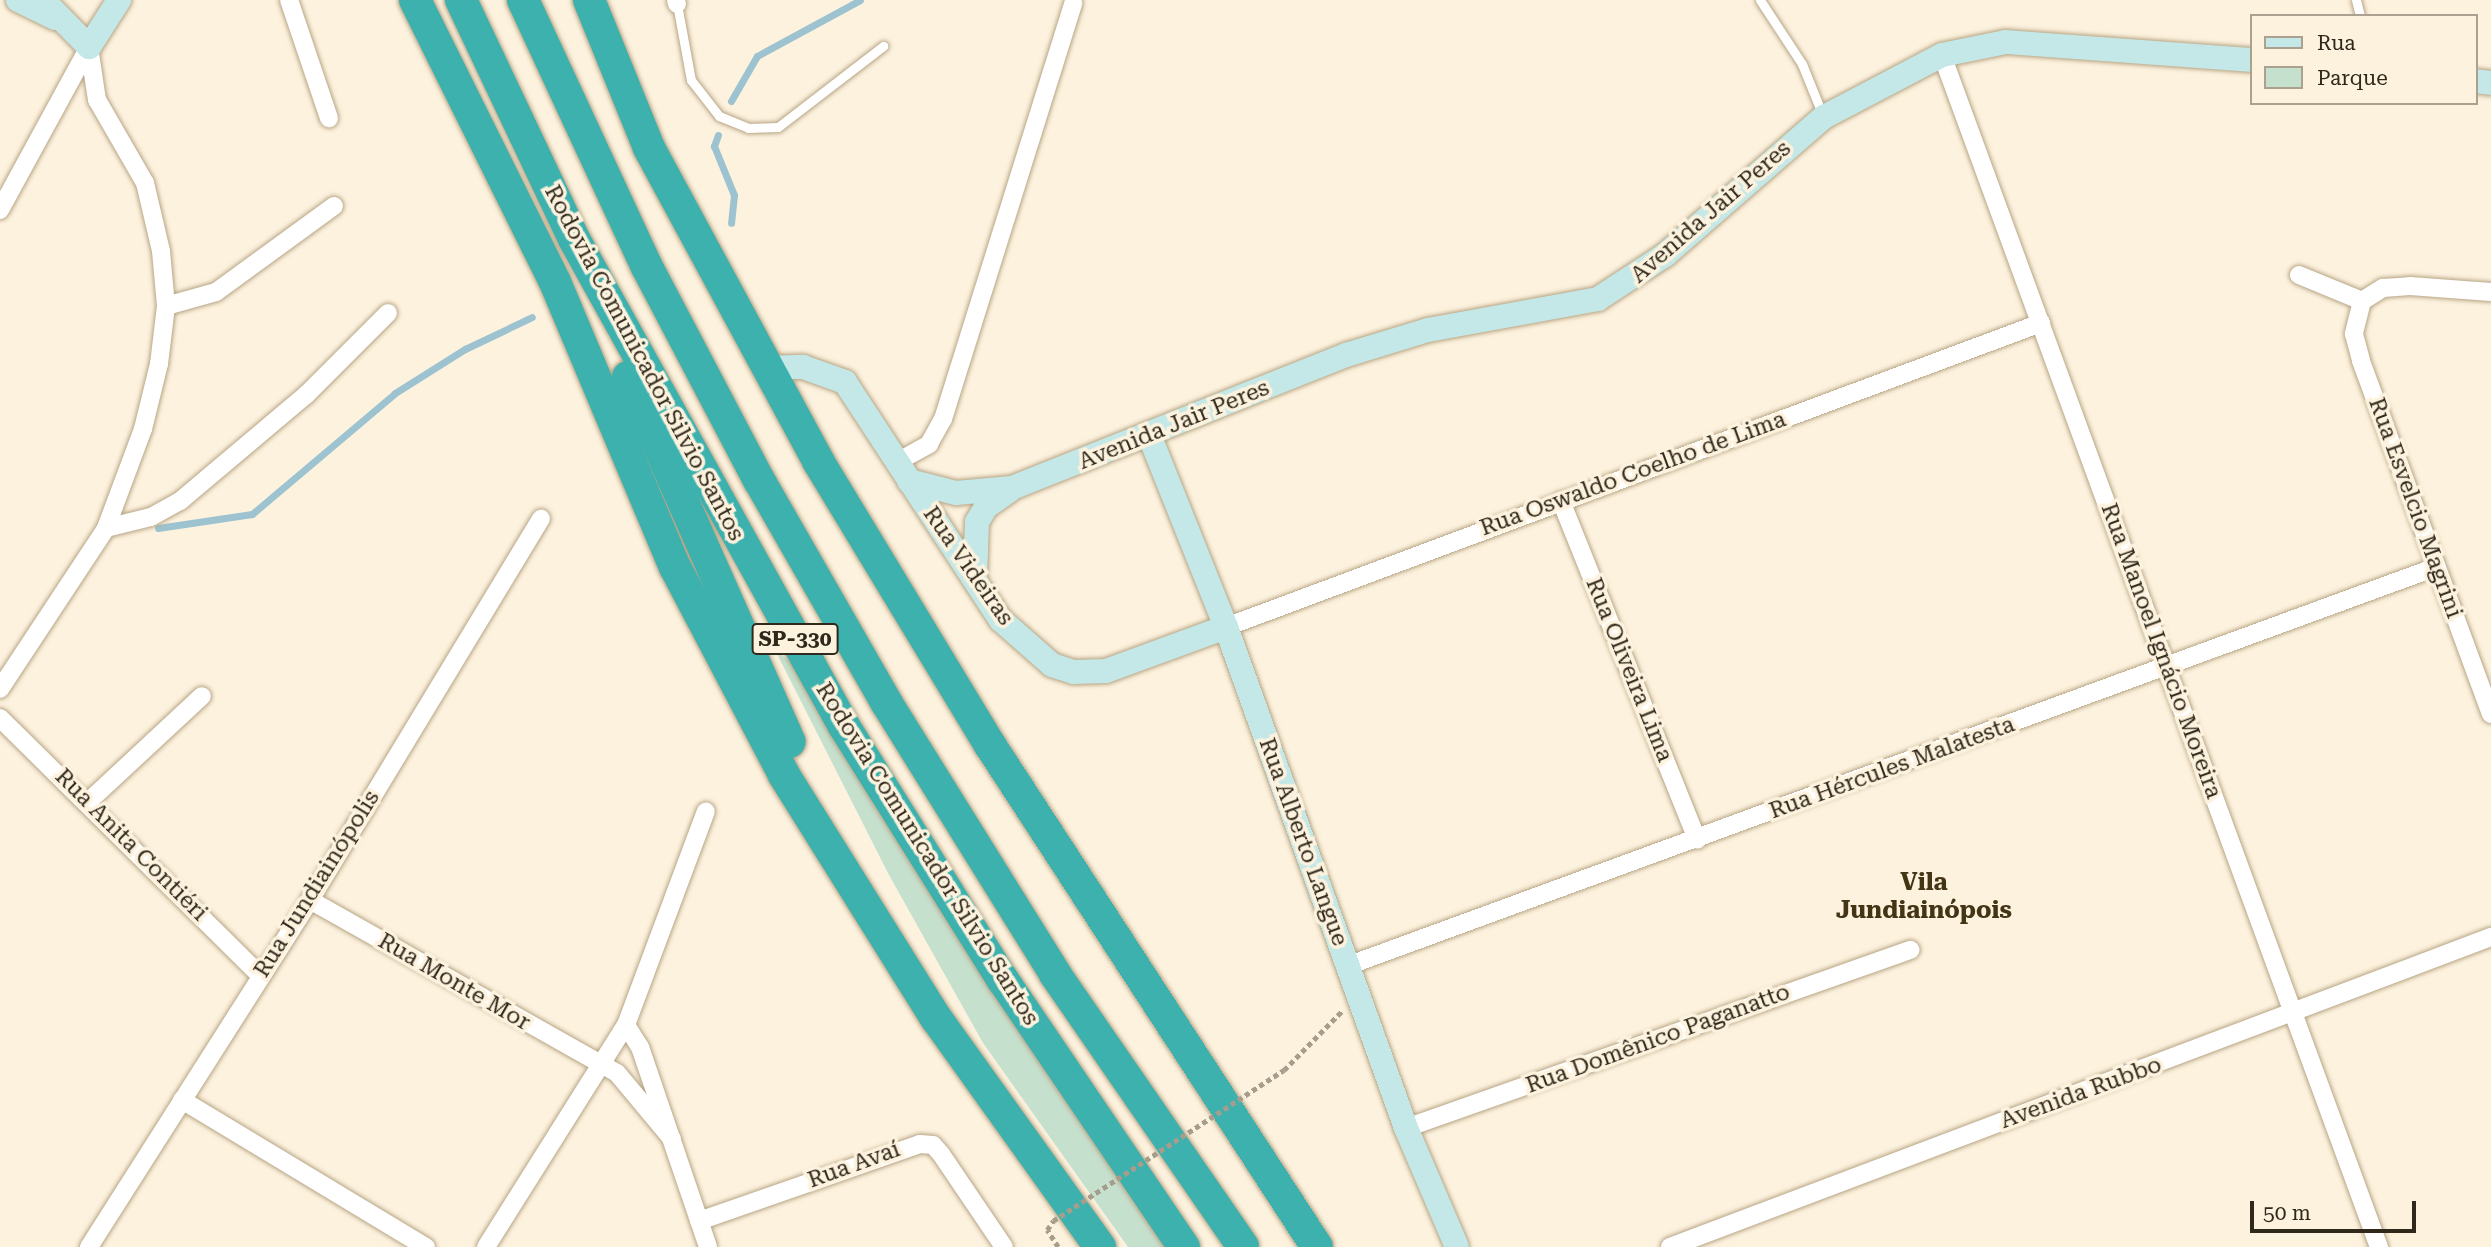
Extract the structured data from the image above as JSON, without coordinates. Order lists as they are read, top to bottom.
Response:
{
  "streets": {
    "highway": ["Rodovia Comunicador Silvio Santos", "SP-330"],
    "street": [
      "Avenida Jair Peres",
      "Rua Oswaldo Coelho de Lima",
      "Rua Esvelcio Magrini",
      "Rua Videiras",
      "Rua Manoel Ignácio Moreira",
      "Rua Oliveira Lima",
      "Rua Hércules Malatesta",
      "Rua Alberto Langue",
      "Rua Anita Contiéri",
      "Rua Jundiainópolis",
      "Rua Monte Mor",
      "Rua Domênico Paganatto",
      "Avenida Rubbo",
      "Rua Avaí"
    ]
  },
  "crossings": [
    ["Avenida Jair Peres", "Rua Oswaldo Coelho de Lima"],
    ["Avenida Jair Peres", "Rua Videiras"],
    ["Avenida Jair Peres", "Rua Manoel Ignácio Moreira"],
    ["Avenida Jair Peres", "Rua Alberto Langue"],
    ["Rua Oswaldo Coelho de Lima", "Rua Videiras"],
    ["Rua Oswaldo Coelho de Lima", "Rua Manoel Ignácio Moreira"],
    ["Rua Oswaldo Coelho de Lima", "Rua Oliveira Lima"],
    ["Rua Oswaldo Coelho de Lima", "Rua Alberto Langue"],
    ["Rua Esvelcio Magrini", "Rua Hércules Malatesta"],
    ["Rua Videiras", "Rua Alberto Langue"],
    ["Rua Manoel Ignácio Moreira", "Rua Hércules Malatesta"],
    ["Rua Manoel Ignácio Moreira", "Avenida Rubbo"],
    ["Rua Oliveira Lima", "Rua Hércules Malatesta"],
    ["Rua Hércules Malatesta", "Rua Alberto Langue"],
    ["Rua Alberto Langue", "Rua Domênico Paganatto"],
    ["Rua Anita Contiéri", "Rua Jundiainópolis"],
    ["Rua Jundiainópolis", "Rua Monte Mor"]
  ],
  "districts": ["Vila Jundiainópois"],
  "legend": ["Rua", "Parque"],
  "scale_bar": "50 m"
}
